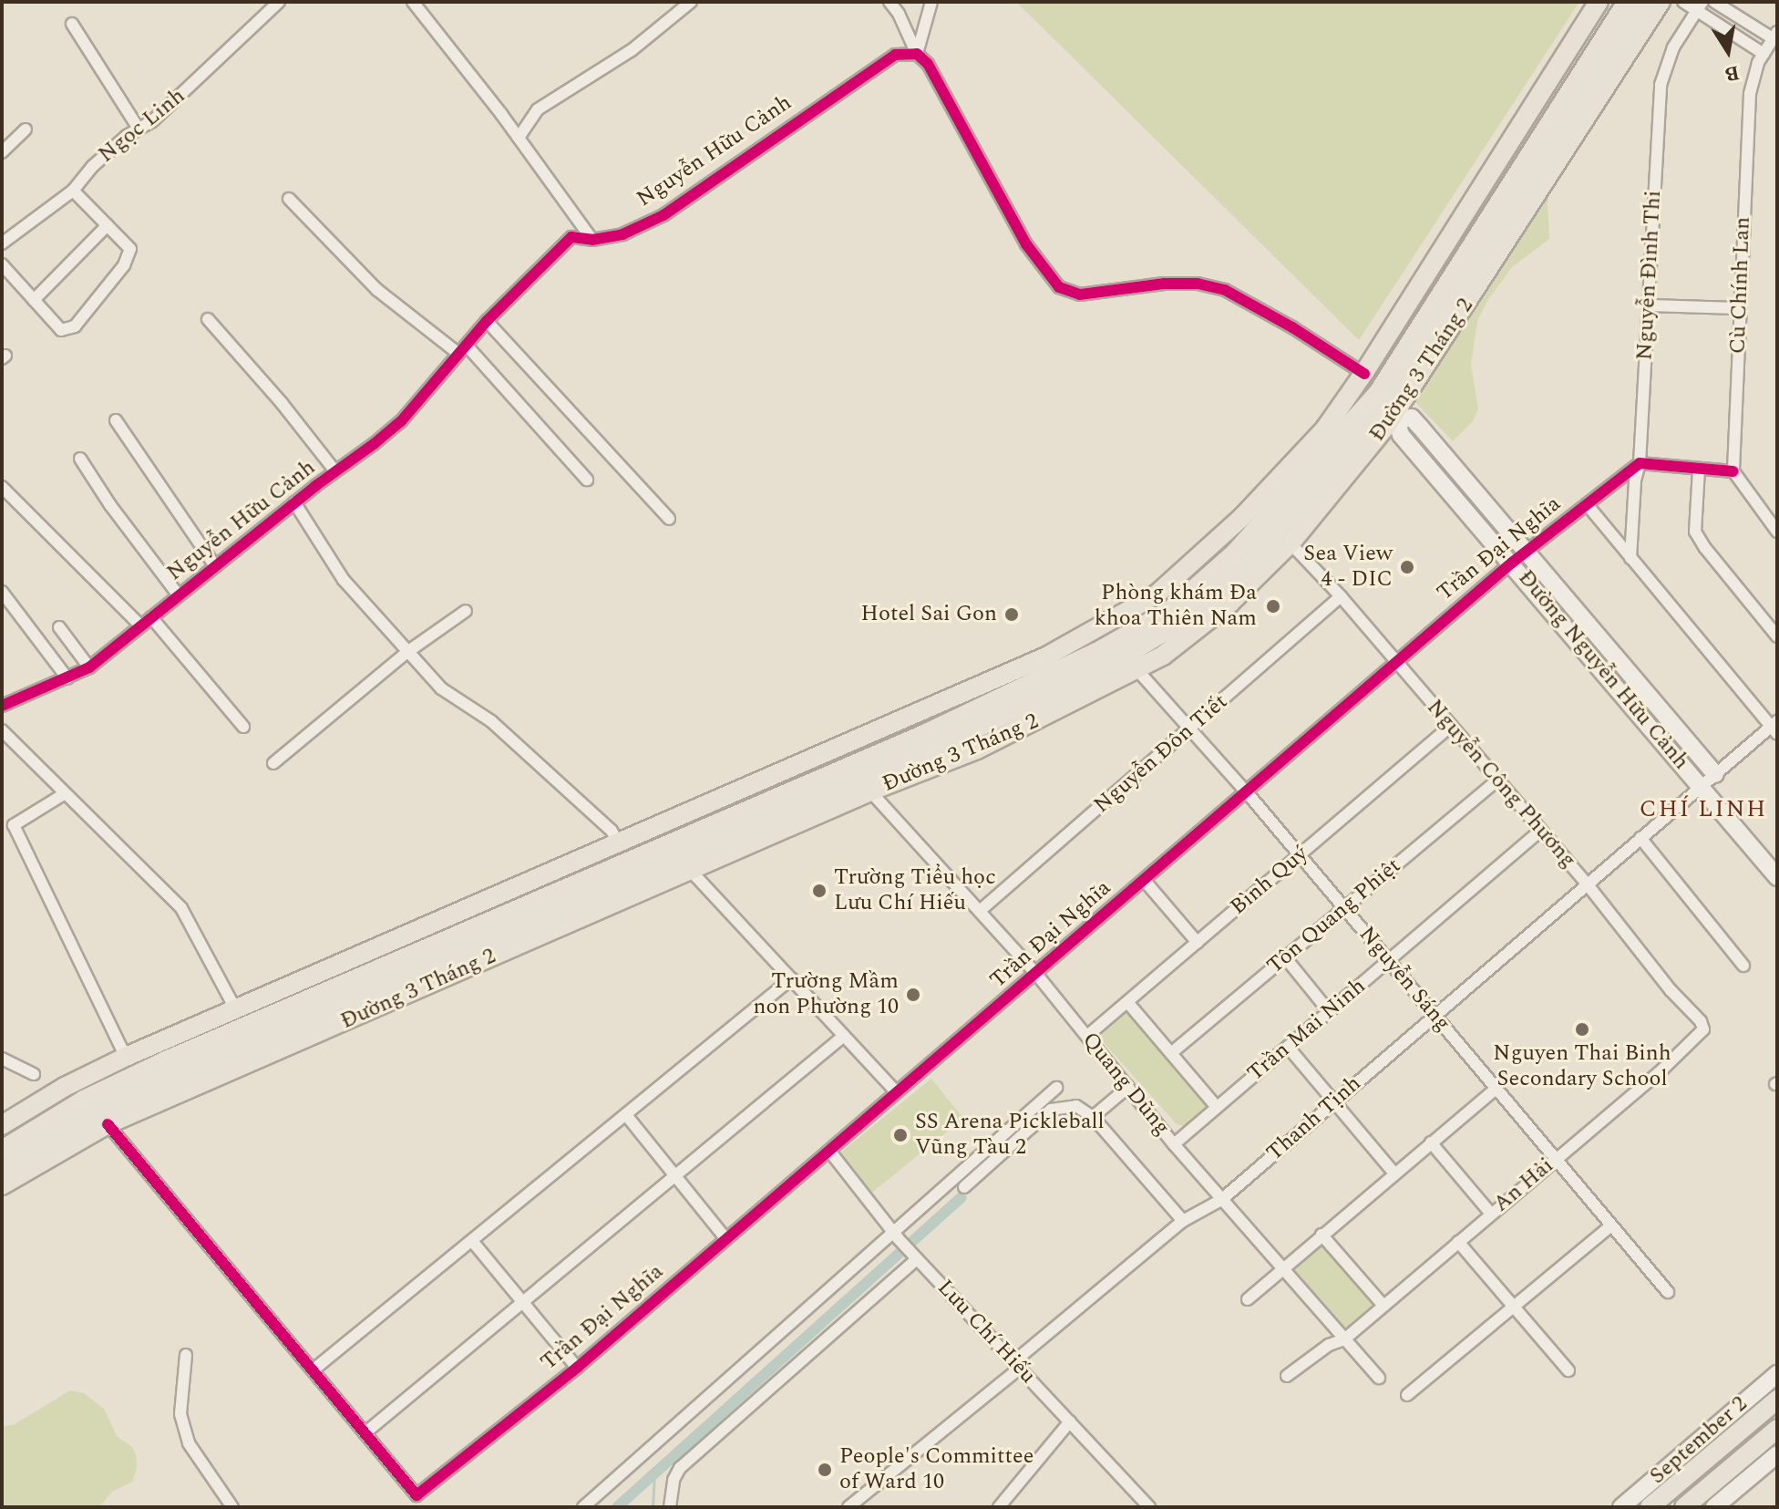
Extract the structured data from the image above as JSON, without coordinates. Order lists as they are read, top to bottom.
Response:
{
  "streets": {
    "main road": ["Đường 3 Tháng 2", "Đường Nguyễn Hữu Cảnh", "September 2"],
    "street": [
      "Ngọc Linh",
      "Nguyễn Hữu Cảnh",
      "Nguyễn Đình Thi",
      "Cù Chính Lan",
      "Trần Đại Nghĩa",
      "Nguyễn Đôn Tiết",
      "Nguyễn Công Phương",
      "Bình Quý",
      "Tôn Quang Phiệt",
      "Nguyễn Sáng",
      "Trần Mai Ninh",
      "Quang Dũng",
      "Thanh Tịnh",
      "An Hải",
      "Lưu Chí Hiếu"
    ]
  },
  "crossings": [
    ["Nguyễn Đình Thi", "Trần Đại Nghĩa"],
    ["Đường 3 Tháng 2", "Đường Nguyễn Hữu Cảnh"],
    ["Đường 3 Tháng 2", "Nguyễn Công Phương"],
    ["Đường 3 Tháng 2", "Nguyễn Sáng"],
    ["Đường 3 Tháng 2", "Quang Dũng"],
    ["Trần Đại Nghĩa", "Đường Nguyễn Hữu Cảnh"],
    ["Trần Đại Nghĩa", "Nguyễn Công Phương"],
    ["Trần Đại Nghĩa", "Nguyễn Sáng"],
    ["Trần Đại Nghĩa", "Quang Dũng"],
    ["Trần Đại Nghĩa", "Lưu Chí Hiếu"],
    ["Đường Nguyễn Hữu Cảnh", "Thanh Tịnh"],
    ["Nguyễn Đôn Tiết", "Nguyễn Công Phương"],
    ["Nguyễn Đôn Tiết", "Nguyễn Sáng"],
    ["Nguyễn Đôn Tiết", "Quang Dũng"],
    ["Nguyễn Công Phương", "Bình Quý"],
    ["Nguyễn Công Phương", "Tôn Quang Phiệt"],
    ["Nguyễn Công Phương", "Trần Mai Ninh"],
    ["Nguyễn Công Phương", "Thanh Tịnh"],
    ["Nguyễn Công Phương", "An Hải"],
    ["Bình Quý", "Nguyễn Sáng"],
    ["Bình Quý", "Quang Dũng"],
    ["Tôn Quang Phiệt", "Nguyễn Sáng"],
    ["Nguyễn Sáng", "Trần Mai Ninh"],
    ["Nguyễn Sáng", "Thanh Tịnh"],
    ["Nguyễn Sáng", "An Hải"],
    ["Trần Mai Ninh", "Quang Dũng"],
    ["Quang Dũng", "Thanh Tịnh"],
    ["Quang Dũng", "An Hải"],
    ["Thanh Tịnh", "Lưu Chí Hiếu"]
  ],
  "districts": ["CHÍ LINH"],
  "places": [
    "Sea View 4 - DIC",
    "Phòng khám Đa khoa Thiên Nam",
    "Hotel Sai Gon",
    "Trường Tiểu học Lưu Chí Hiếu",
    "Trường Mầm non Phường 10",
    "Nguyen Thai Binh Secondary School",
    "SS Arena Pickleball Vũng Tàu 2",
    "People's Committee of Ward 10"
  ],
  "north": "bottom"
}
